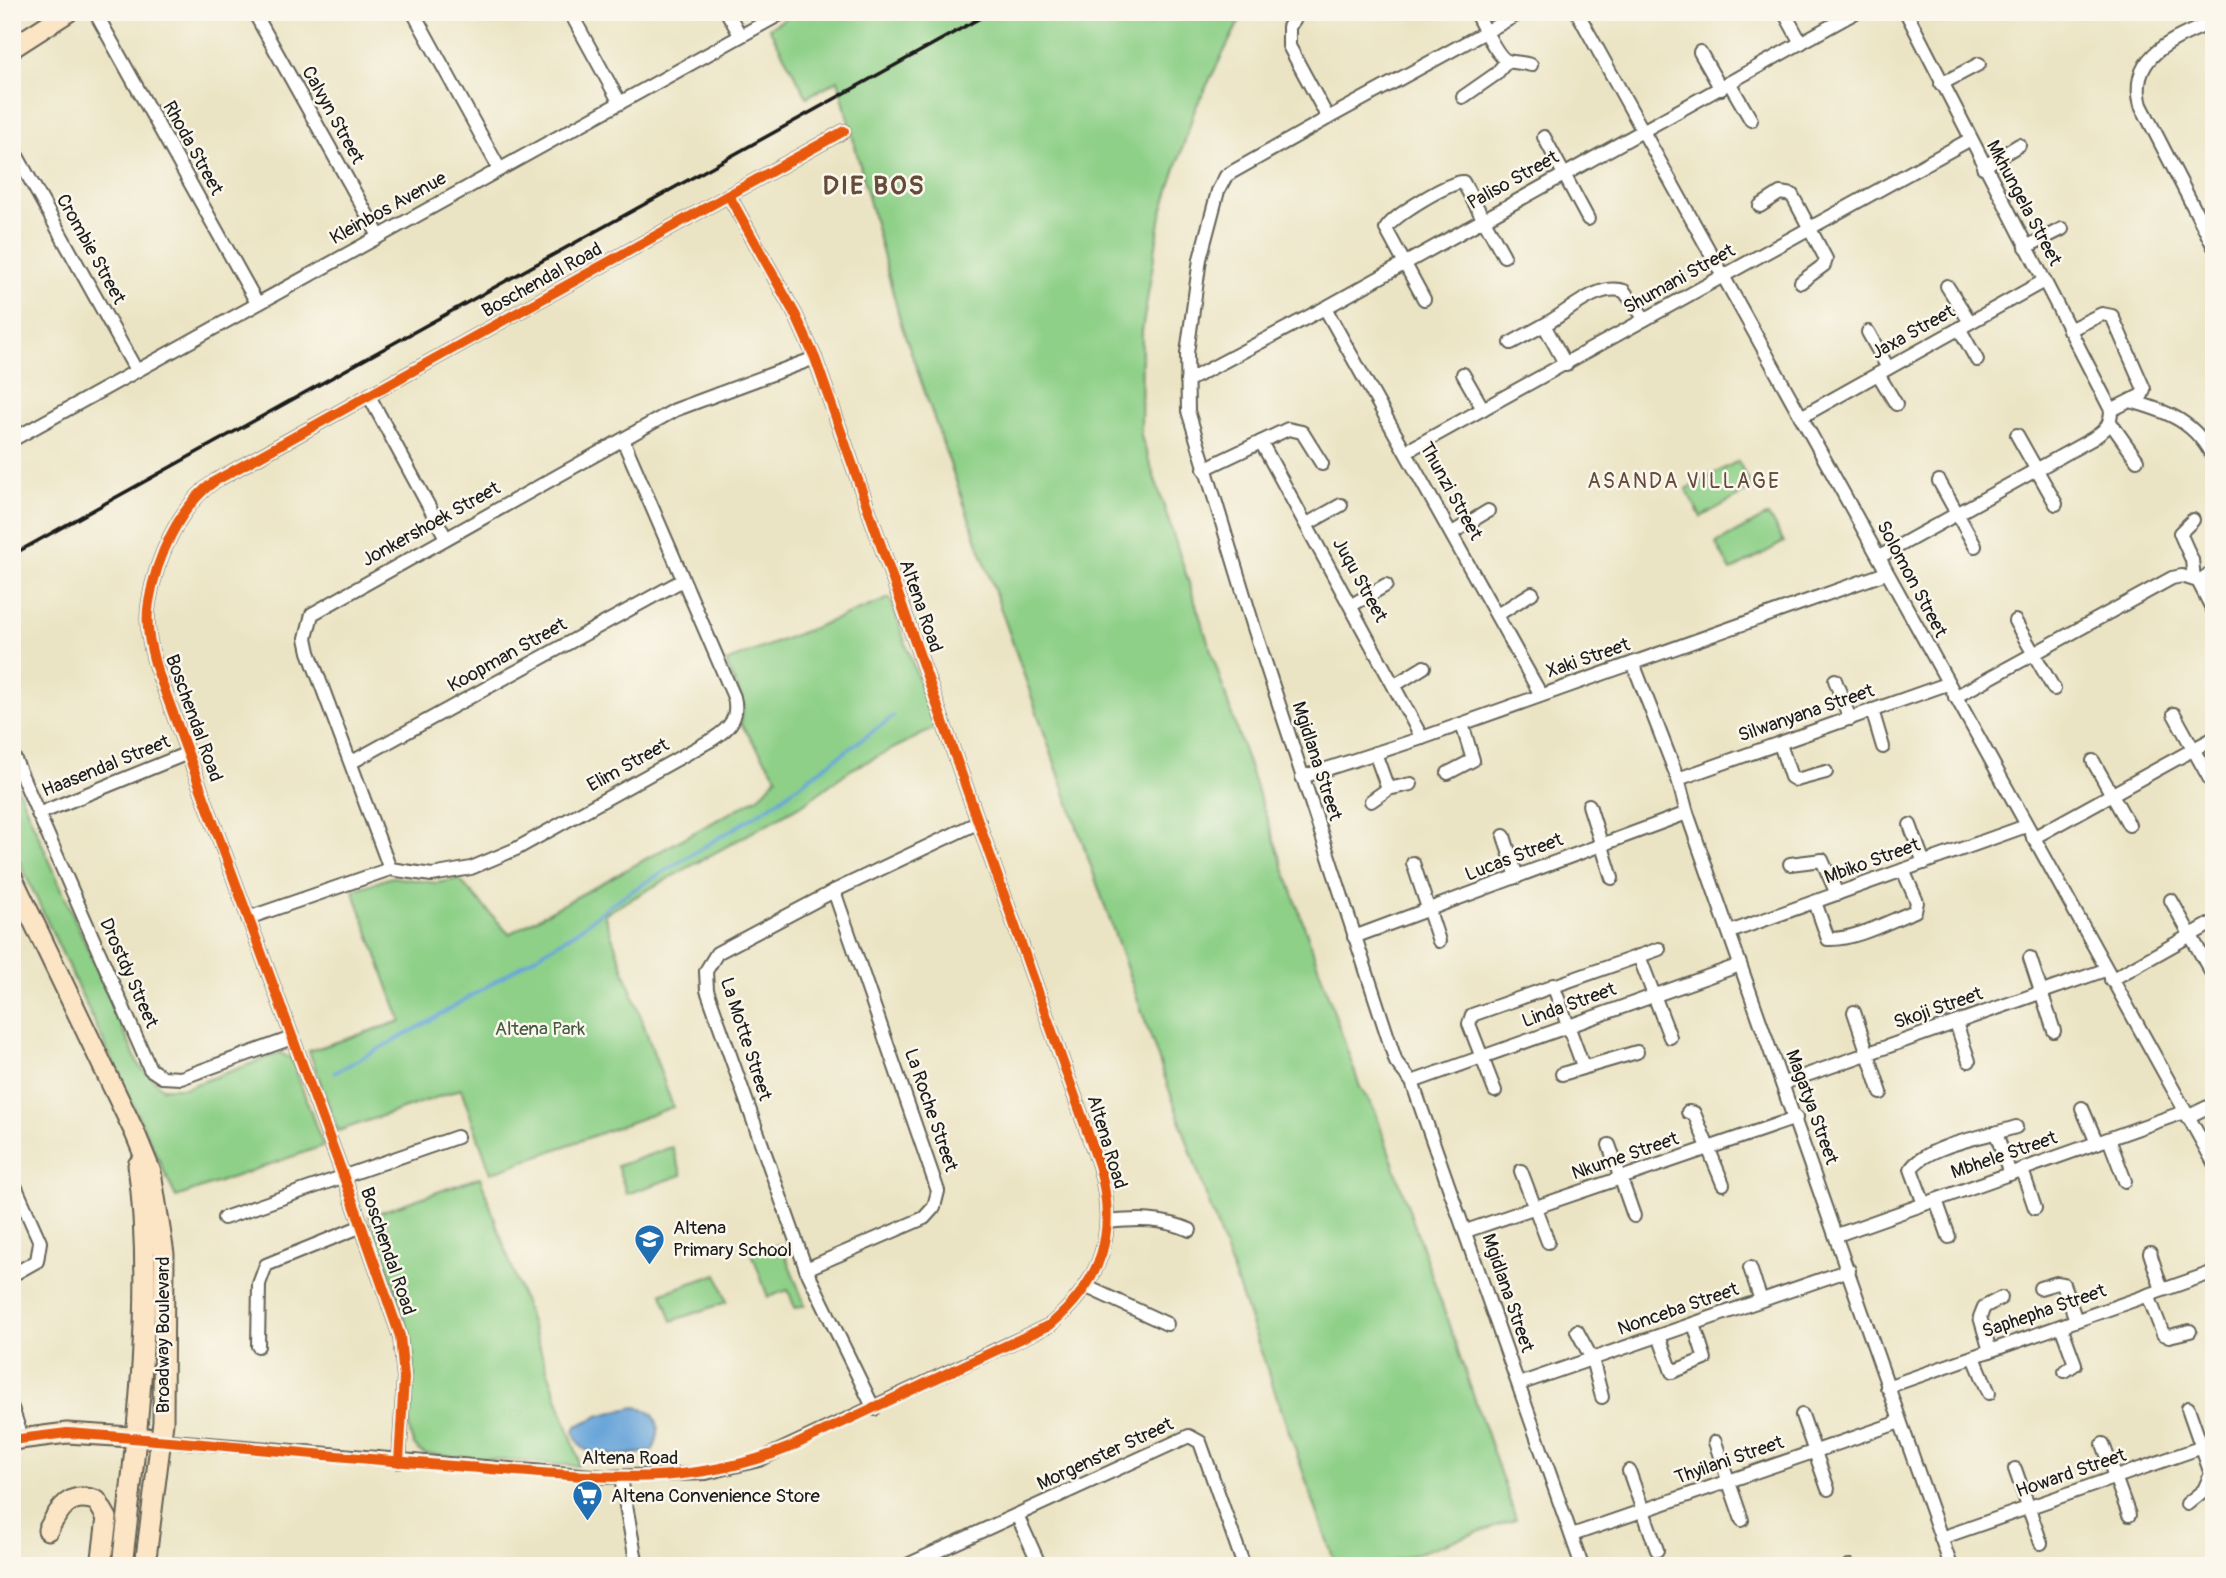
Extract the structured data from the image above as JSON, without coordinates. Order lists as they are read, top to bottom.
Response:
{
  "streets": {
    "main road": ["Altena Road", "Broadway Boulevard"],
    "street": [
      "Calvyn Street",
      "Rhoda Street",
      "Paliso Street",
      "Mkhungela Street",
      "Kleinbos Avenue",
      "Crombie Street",
      "Shumani Street",
      "Boschendal Road",
      "Jaxa Street",
      "Thunzi Street",
      "Jonkershoek Street",
      "Solomon Street",
      "Juqu Street",
      "Koopman Street",
      "Xaki Street",
      "Silwanyana Street",
      "Mgidlana Street",
      "Elim Street",
      "Haasendal Street",
      "Lucas Street",
      "Mbiko Street",
      "Drostdy Street",
      "Linda Street",
      "Skoji Street",
      "La Motte Street",
      "Magatya Street",
      "La Roche Street",
      "Mbhele Street",
      "Nkume Street",
      "Nonceba Street",
      "Saphepha Street",
      "Morgenster Street",
      "Thyilani Street",
      "Howard Street"
    ]
  },
  "crossings": [
    ["Calvyn Street", "Kleinbos Avenue"],
    ["Rhoda Street", "Kleinbos Avenue"],
    ["Paliso Street", "Thunzi Street"],
    ["Paliso Street", "Solomon Street"],
    ["Paliso Street", "Mgidlana Street"],
    ["Mkhungela Street", "Shumani Street"],
    ["Mkhungela Street", "Jaxa Street"],
    ["Kleinbos Avenue", "Crombie Street"],
    ["Shumani Street", "Thunzi Street"],
    ["Shumani Street", "Solomon Street"],
    ["Boschendal Road", "Altena Road"],
    ["Boschendal Road", "Elim Street"],
    ["Boschendal Road", "Haasendal Street"],
    ["Boschendal Road", "Drostdy Street"],
    ["Jaxa Street", "Solomon Street"],
    ["Thunzi Street", "Xaki Street"],
    ["Jonkershoek Street", "Altena Road"],
    ["Jonkershoek Street", "Koopman Street"],
    ["Jonkershoek Street", "Elim Street"],
    ["Solomon Street", "Xaki Street"],
    ["Solomon Street", "Silwanyana Street"],
    ["Solomon Street", "Mbiko Street"],
    ["Solomon Street", "Skoji Street"],
    ["Solomon Street", "Mbhele Street"],
    ["Juqu Street", "Xaki Street"],
    ["Altena Road", "La Motte Street"],
    ["Altena Road", "Broadway Boulevard"],
    ["Koopman Street", "Elim Street"],
    ["Xaki Street", "Mgidlana Street"],
    ["Xaki Street", "Magatya Street"],
    ["Silwanyana Street", "Magatya Street"],
    ["Mgidlana Street", "Lucas Street"],
    ["Mgidlana Street", "Linda Street"],
    ["Mgidlana Street", "Nkume Street"],
    ["Mgidlana Street", "Nonceba Street"],
    ["Mgidlana Street", "Thyilani Street"],
    ["Haasendal Street", "Drostdy Street"],
    ["Lucas Street", "Magatya Street"],
    ["Mbiko Street", "Magatya Street"],
    ["Linda Street", "Magatya Street"],
    ["Skoji Street", "Magatya Street"],
    ["La Motte Street", "La Roche Street"],
    ["Magatya Street", "Mbhele Street"],
    ["Magatya Street", "Nkume Street"],
    ["Magatya Street", "Nonceba Street"],
    ["Magatya Street", "Saphepha Street"],
    ["Magatya Street", "Thyilani Street"],
    ["Magatya Street", "Howard Street"]
  ],
  "districts": ["DIE BOS", "ASANDA VILLAGE"],
  "parks": ["Altena Park"],
  "places": {
    "school or university": ["Altena Primary School"],
    "supermarket": ["Altena Convenience Store"]
  }
}
